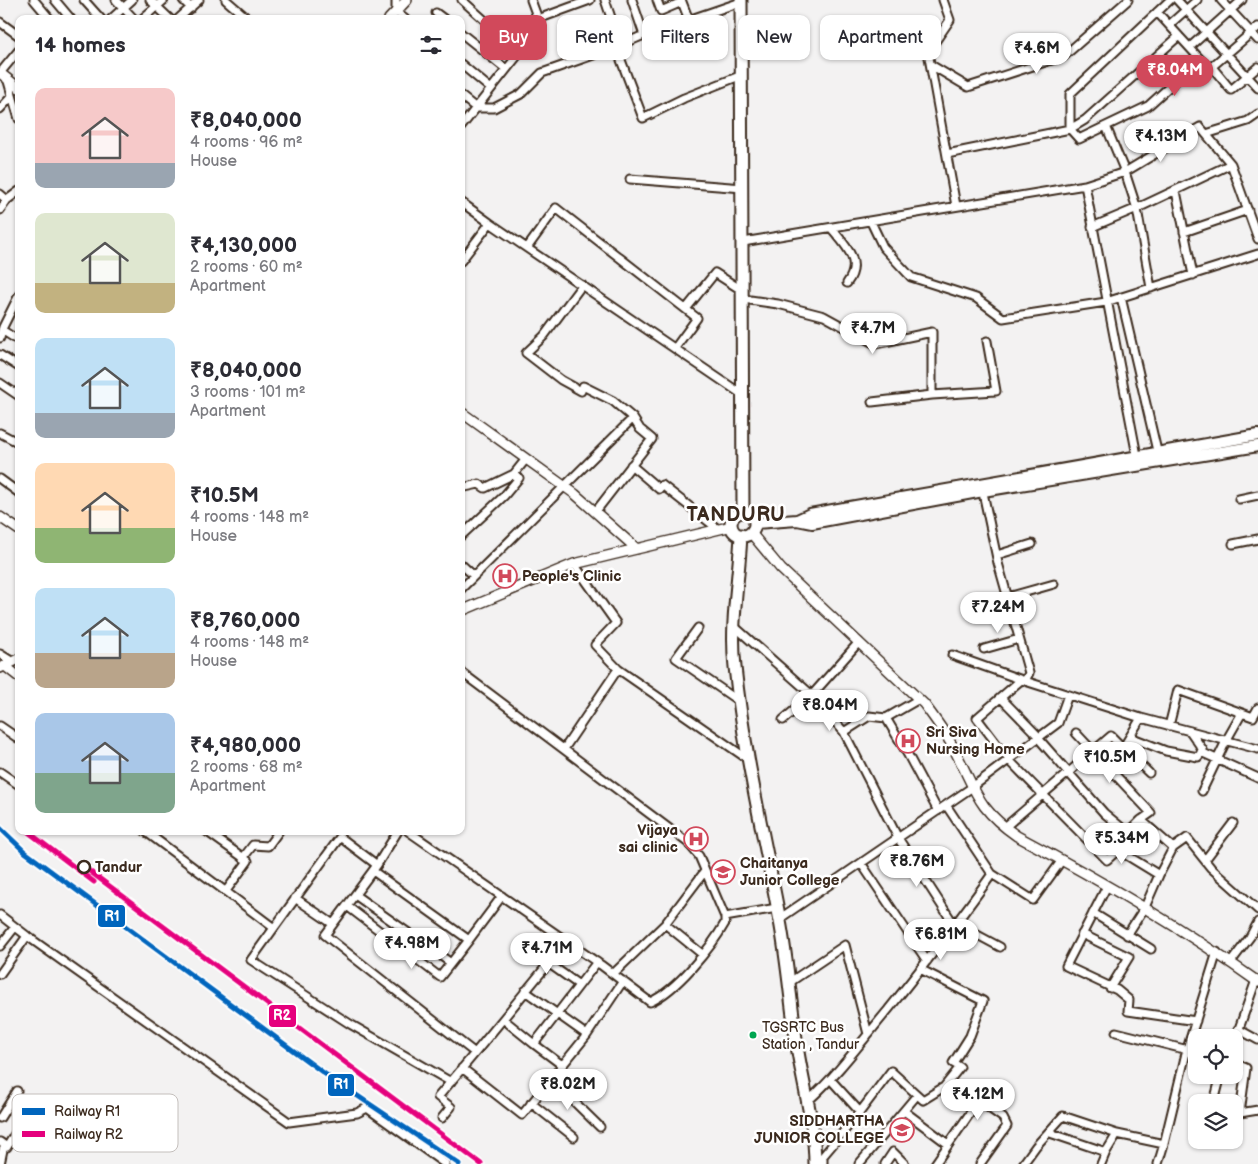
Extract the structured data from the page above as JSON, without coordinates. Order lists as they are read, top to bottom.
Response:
{
  "districts": ["TANDURU"],
  "places": {
    "hospital": ["People's Clinic", "Sri Siva Nursing Home", "Vijaya sai clinic"],
    "other": ["Tandur", "TGSRTC Bus Station , Tandur"],
    "school or university": ["Chaitanya Junior College", "SIDDHARTHA JUNIOR COLLEGE"]
  },
  "lines": ["rail line R1", "rail line R2"],
  "legend": ["Railway R1", "Railway R2"],
  "page": {
    "chip": [
      "Buy",
      "Rent",
      "Filters",
      "New",
      "Apartment"
    ],
    "heading": "14 homes",
    "price": [
      "₹4.6M",
      "₹8.04M",
      "₹4.13M",
      "₹4.7M",
      "₹7.24M",
      "₹8.04M",
      "₹10.5M",
      "₹5.34M",
      "₹8.76M",
      "₹6.81M",
      "₹4.98M",
      "₹4.71M",
      "₹8.02M",
      "₹4.12M"
    ],
    "list": [
      {
        "name": "₹8,040,000",
        "note": "4 rooms · 96 m² · House"
      },
      {
        "name": "₹4,130,000",
        "note": "2 rooms · 60 m² · Apartment"
      },
      {
        "name": "₹8,040,000",
        "note": "3 rooms · 101 m² · Apartment"
      },
      {
        "name": "₹10.5M",
        "note": "4 rooms · 148 m² · House"
      },
      {
        "name": "₹8,760,000",
        "note": "4 rooms · 148 m² · House"
      },
      {
        "name": "₹4,980,000",
        "note": "2 rooms · 68 m² · Apartment"
      }
    ]
  }
}
